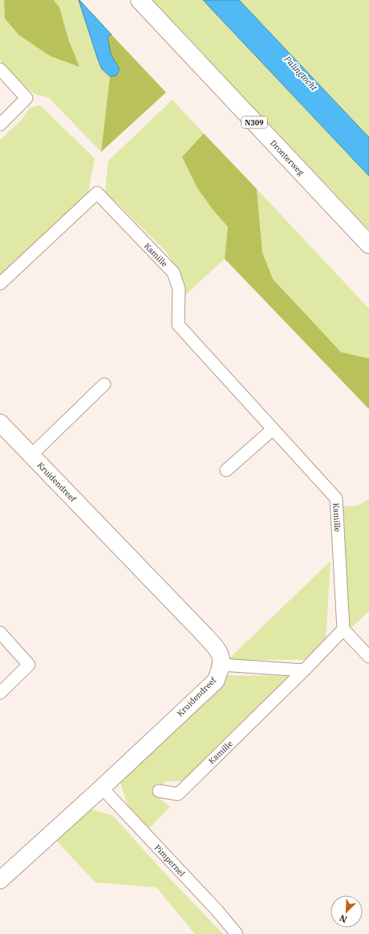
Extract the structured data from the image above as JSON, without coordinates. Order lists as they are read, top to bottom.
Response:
{
  "streets": {
    "main road": ["N309", "Dronterweg"],
    "street": ["Kamille", "Kruidendreef", "Pimpernel"]
  },
  "crossings": [
    ["Kruidendreef", "Pimpernel"]
  ],
  "water": ["Palingtocht"],
  "north": "bottom left"
}
